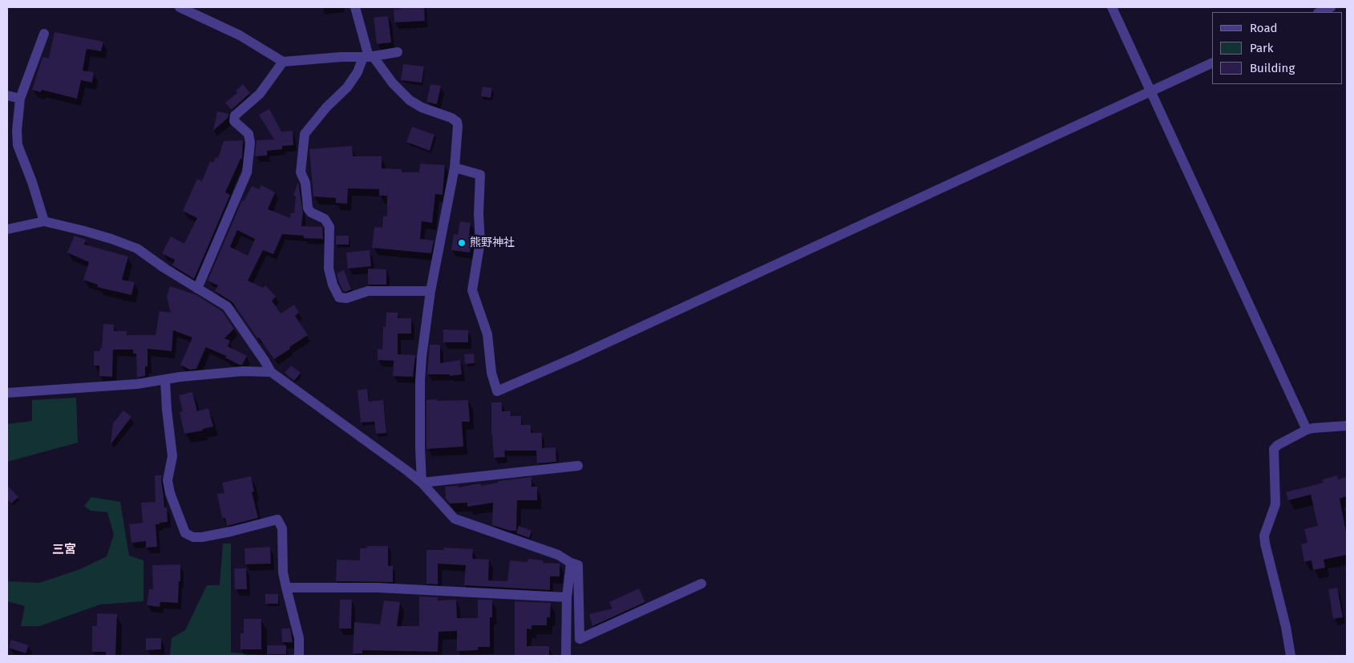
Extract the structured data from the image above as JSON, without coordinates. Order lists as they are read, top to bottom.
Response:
{
  "districts": ["三宮"],
  "places": ["熊野神社"],
  "legend": ["Road", "Park", "Building"]
}
